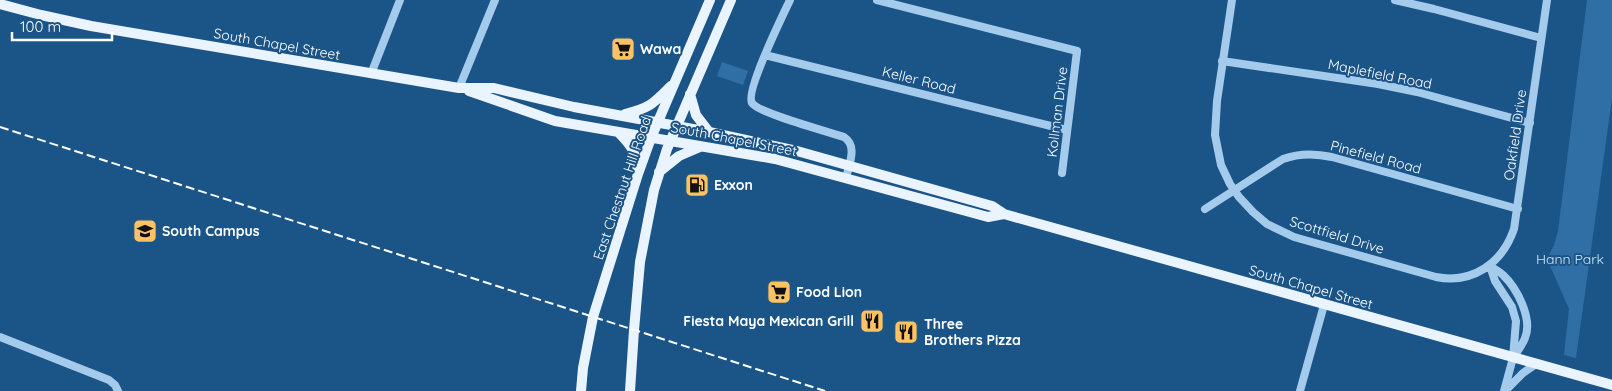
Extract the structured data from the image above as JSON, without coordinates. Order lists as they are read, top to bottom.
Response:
{
  "streets": {
    "main road": ["South Chapel Street", "East Chestnut Hill Road"],
    "street": [
      "Maplefield Road",
      "Keller Road",
      "Kollman Drive",
      "Oakfield Drive",
      "Pinefield Road",
      "Scottfield Drive"
    ]
  },
  "crossings": [
    ["South Chapel Street", "East Chestnut Hill Road"],
    ["Maplefield Road", "Oakfield Drive"],
    ["Maplefield Road", "Scottfield Drive"],
    ["Keller Road", "Kollman Drive"],
    ["Oakfield Drive", "Pinefield Road"],
    ["Oakfield Drive", "Scottfield Drive"],
    ["Pinefield Road", "Scottfield Drive"]
  ],
  "parks": ["Hann Park"],
  "places": {
    "supermarket": ["Wawa", "Food Lion"],
    "fuel station": ["Exxon"],
    "school or university": ["South Campus"],
    "restaurant": ["Fiesta Maya Mexican Grill", "Three Brothers Pizza"]
  },
  "scale_bar": "100 m"
}
